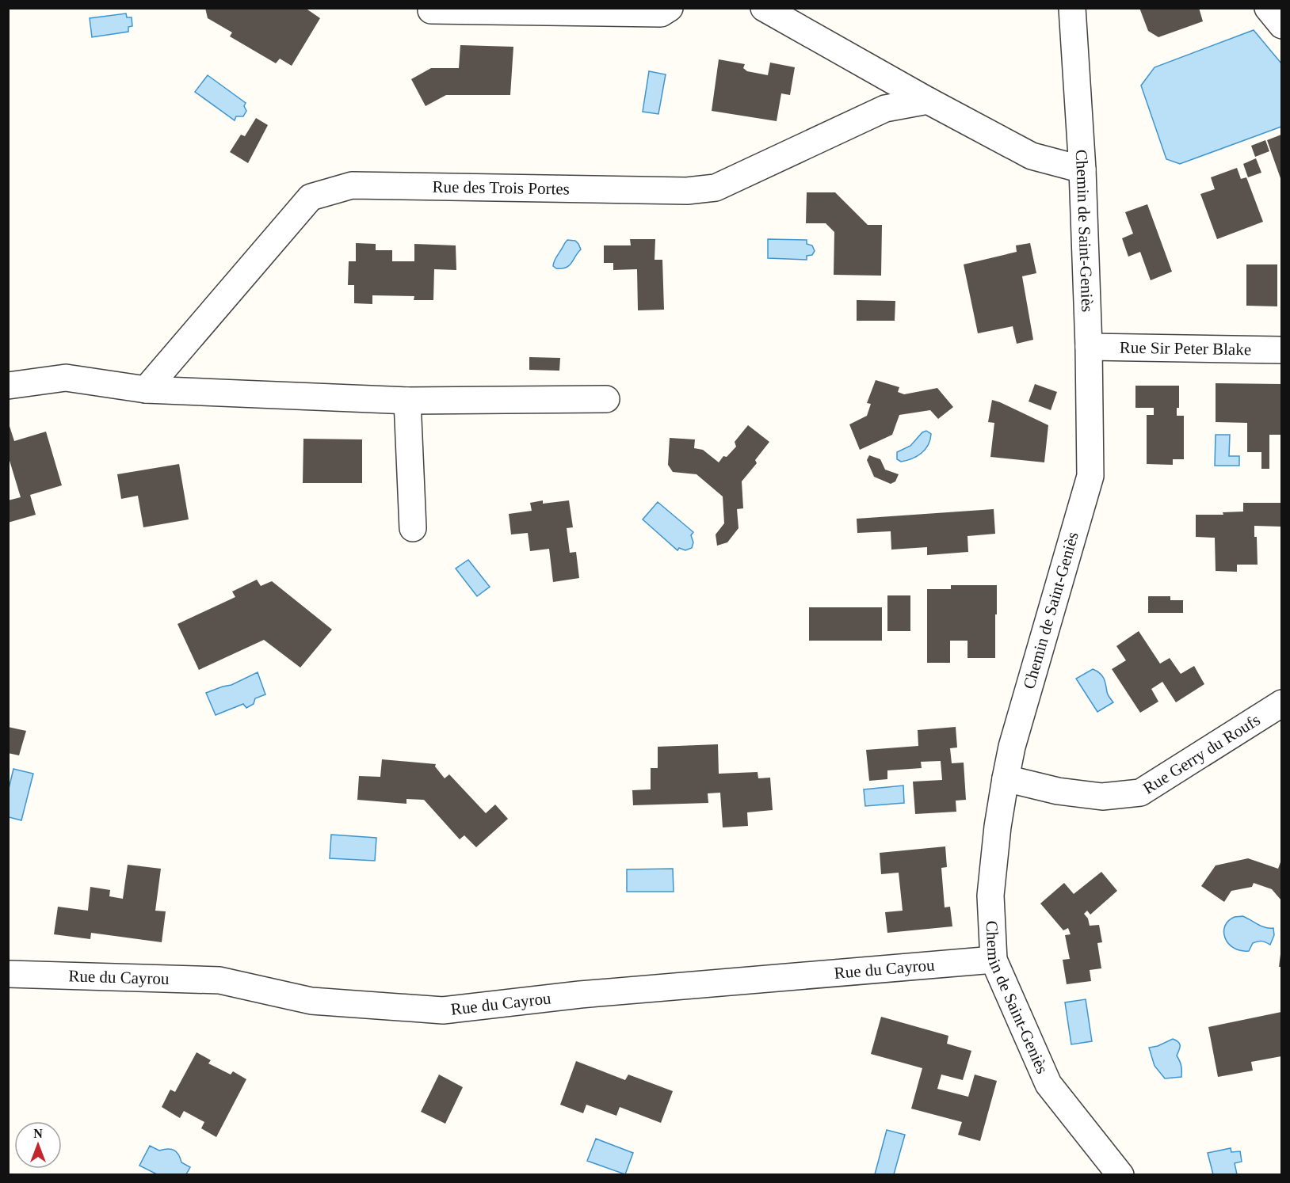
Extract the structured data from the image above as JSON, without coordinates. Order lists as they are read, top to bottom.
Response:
{
  "streets": {
    "street": [
      "Rue des Trois Portes",
      "Chemin de Saint-Geniès",
      "Rue Sir Peter Blake",
      "Rue Gerry du Roufs",
      "Rue du Cayrou"
    ]
  },
  "crossings": [
    ["Chemin de Saint-Geniès", "Rue Sir Peter Blake"],
    ["Chemin de Saint-Geniès", "Rue Gerry du Roufs"],
    ["Chemin de Saint-Geniès", "Rue du Cayrou"]
  ],
  "north": "top"
}
